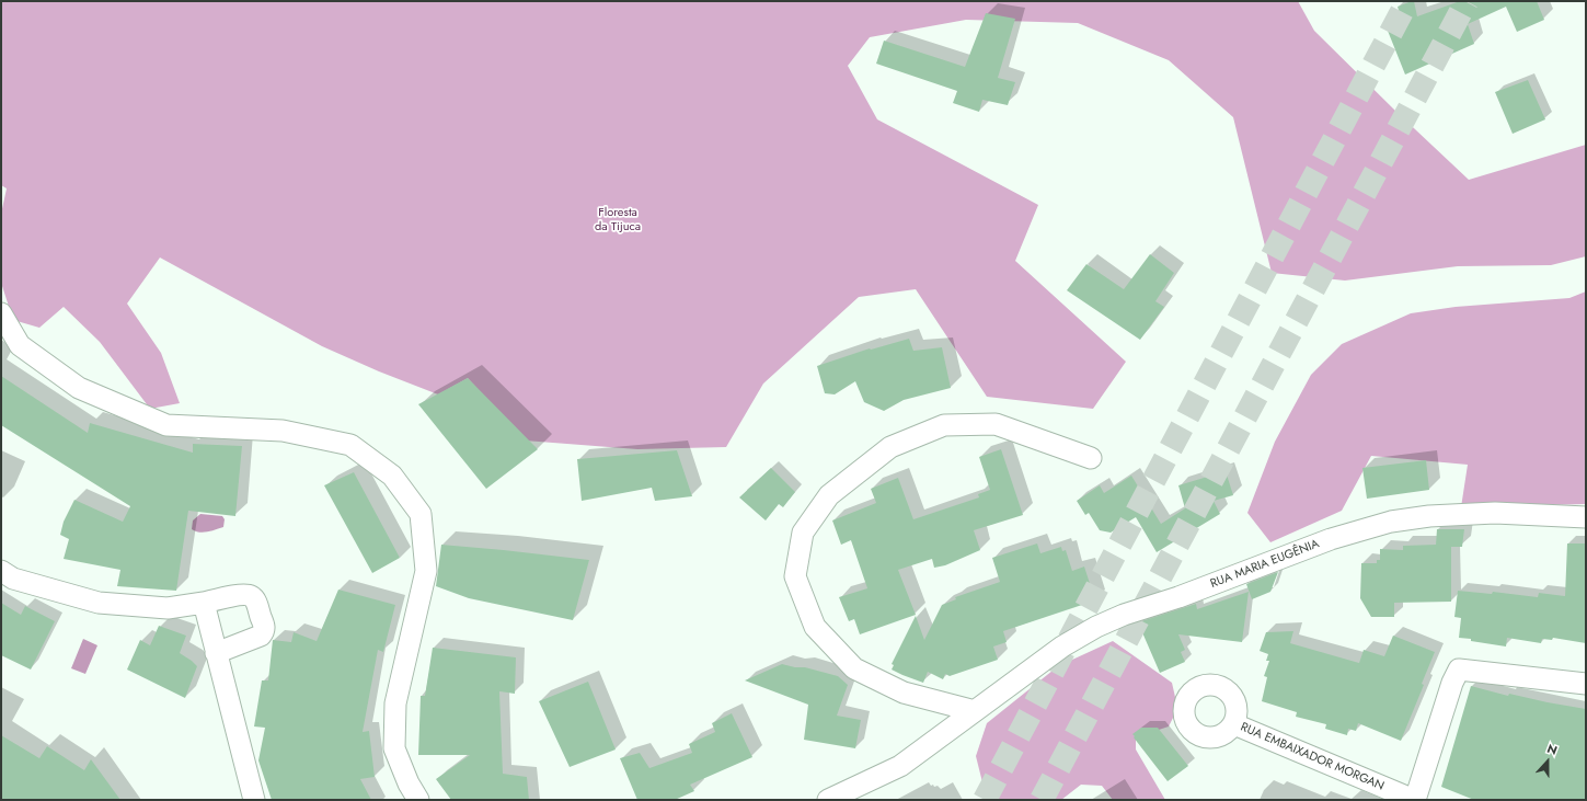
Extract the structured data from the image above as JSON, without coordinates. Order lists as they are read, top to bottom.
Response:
{
  "streets": {
    "street": ["RUA MARIA EUGÊNIA", "RUA EMBAIXADOR MORGAN"]
  },
  "parks": ["Floresta da Tijuca"],
  "north": "top"
}
